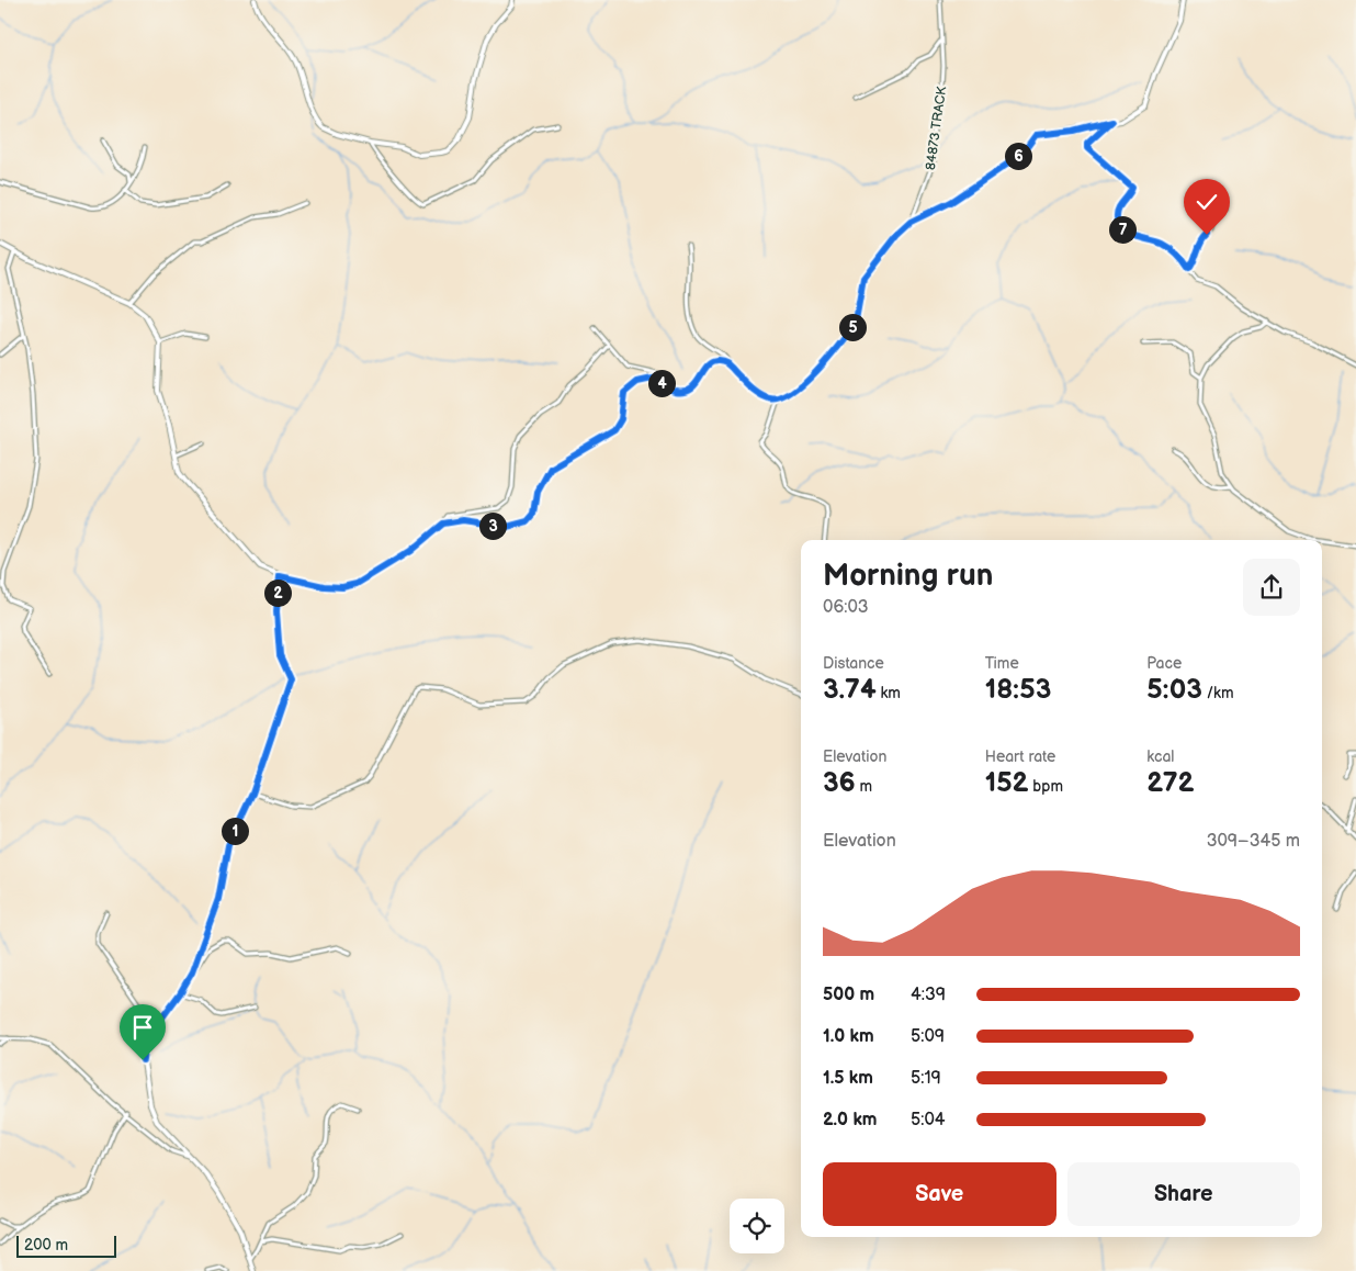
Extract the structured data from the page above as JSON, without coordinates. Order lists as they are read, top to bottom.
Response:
{
  "streets": {
    "street": ["84873 TRACK"]
  },
  "scale_bar": "200 m",
  "page": {
    "pins": [
      "6",
      "7",
      "5",
      "4",
      "3",
      "2",
      "1"
    ],
    "heading": ["Morning run", "06:03"],
    "stats": [
      ["Distance", "3.74 km"],
      ["Time", "18:53"],
      ["Pace", "5:03 /km"],
      ["Elevation", "36 m"],
      ["Heart rate", "152 bpm"],
      ["kcal", "272"]
    ],
    "chart": ["Elevation", "309–345 m"],
    "list": [
      {
        "name": "500 m",
        "note": "4:39"
      },
      {
        "name": "1.0 km",
        "note": "5:09"
      },
      {
        "name": "1.5 km",
        "note": "5:19"
      },
      {
        "name": "2.0 km",
        "note": "5:04"
      }
    ],
    "buttons": ["Save", "Share"],
    "scale": "200 m"
  }
}
